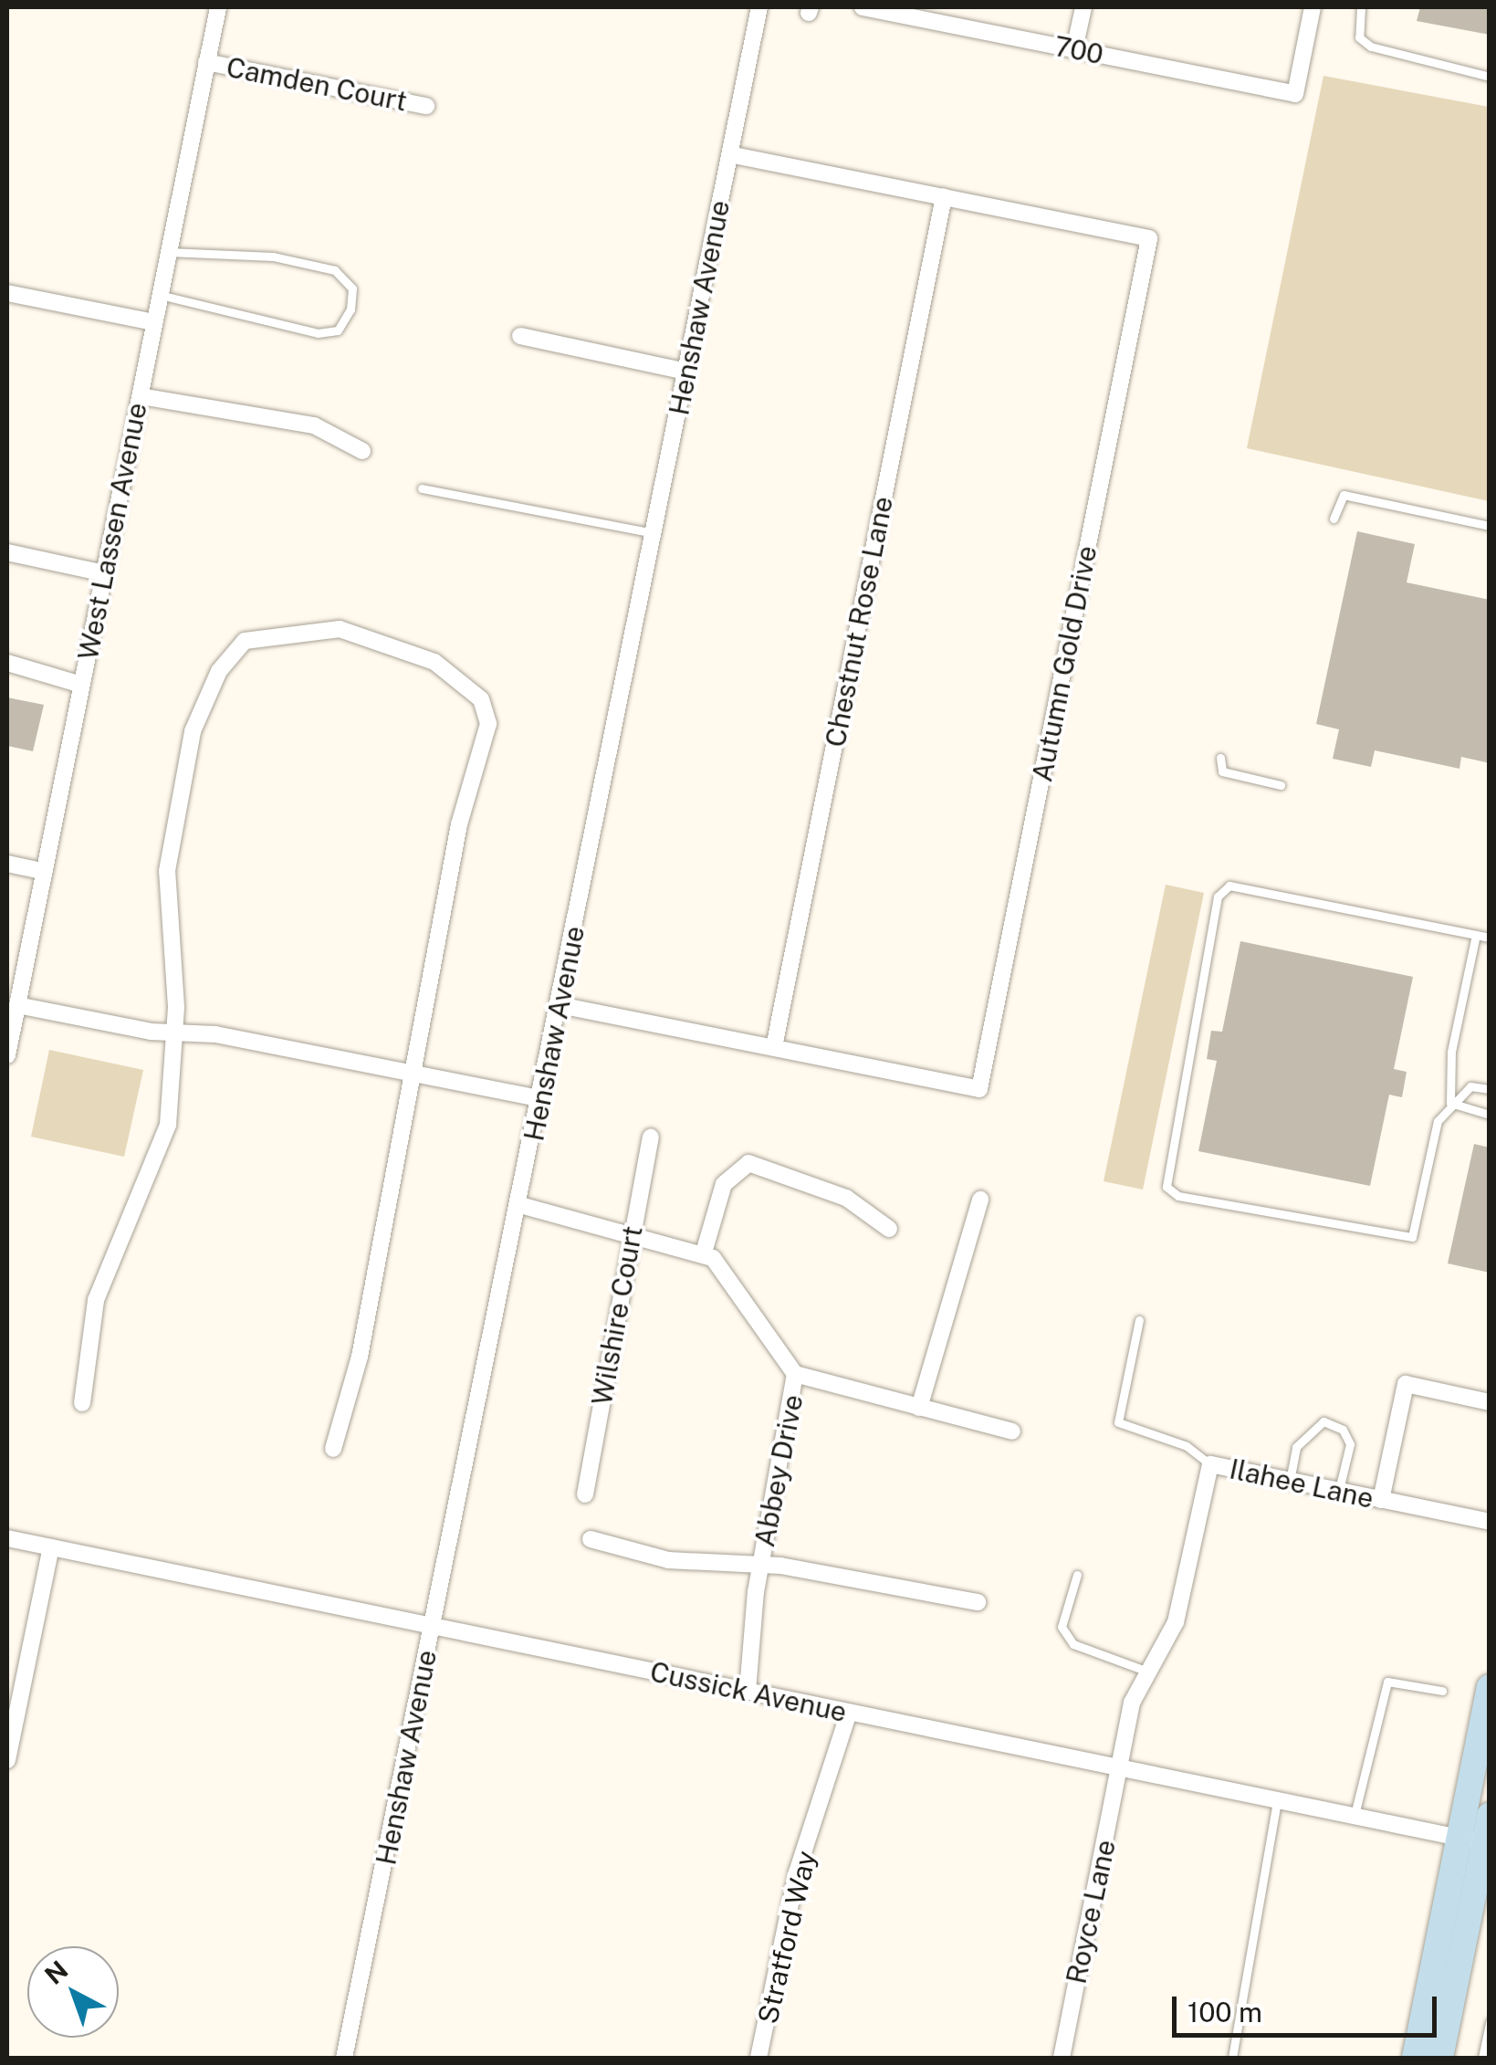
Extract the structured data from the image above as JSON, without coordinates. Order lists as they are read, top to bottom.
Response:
{
  "streets": {
    "street": [
      "700",
      "Camden Court",
      "Henshaw Avenue",
      "West Lassen Avenue",
      "Chestnut Rose Lane",
      "Autumn Gold Drive",
      "Wilshire Court",
      "Abbey Drive",
      "Ilahee Lane",
      "Cussick Avenue",
      "Royce Lane",
      "Stratford Way"
    ]
  },
  "crossings": [
    ["Camden Court", "West Lassen Avenue"],
    ["Henshaw Avenue", "Autumn Gold Drive"],
    ["Henshaw Avenue", "Abbey Drive"],
    ["Henshaw Avenue", "Cussick Avenue"],
    ["Chestnut Rose Lane", "Autumn Gold Drive"],
    ["Wilshire Court", "Abbey Drive"],
    ["Abbey Drive", "Cussick Avenue"],
    ["Ilahee Lane", "Cussick Avenue"],
    ["Ilahee Lane", "Royce Lane"],
    ["Cussick Avenue", "Royce Lane"],
    ["Cussick Avenue", "Stratford Way"]
  ],
  "scale_bar": "100 m",
  "north": "top left"
}
